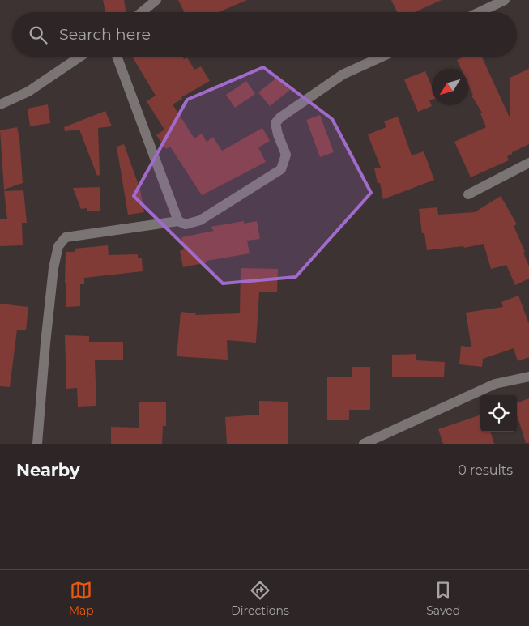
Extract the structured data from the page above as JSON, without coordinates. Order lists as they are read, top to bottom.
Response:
{
  "north": "bottom left",
  "page": {
    "search": "Search here",
    "heading": ["Nearby", "0 results"],
    "nav": ["Map", "Directions", "Saved"]
  }
}
